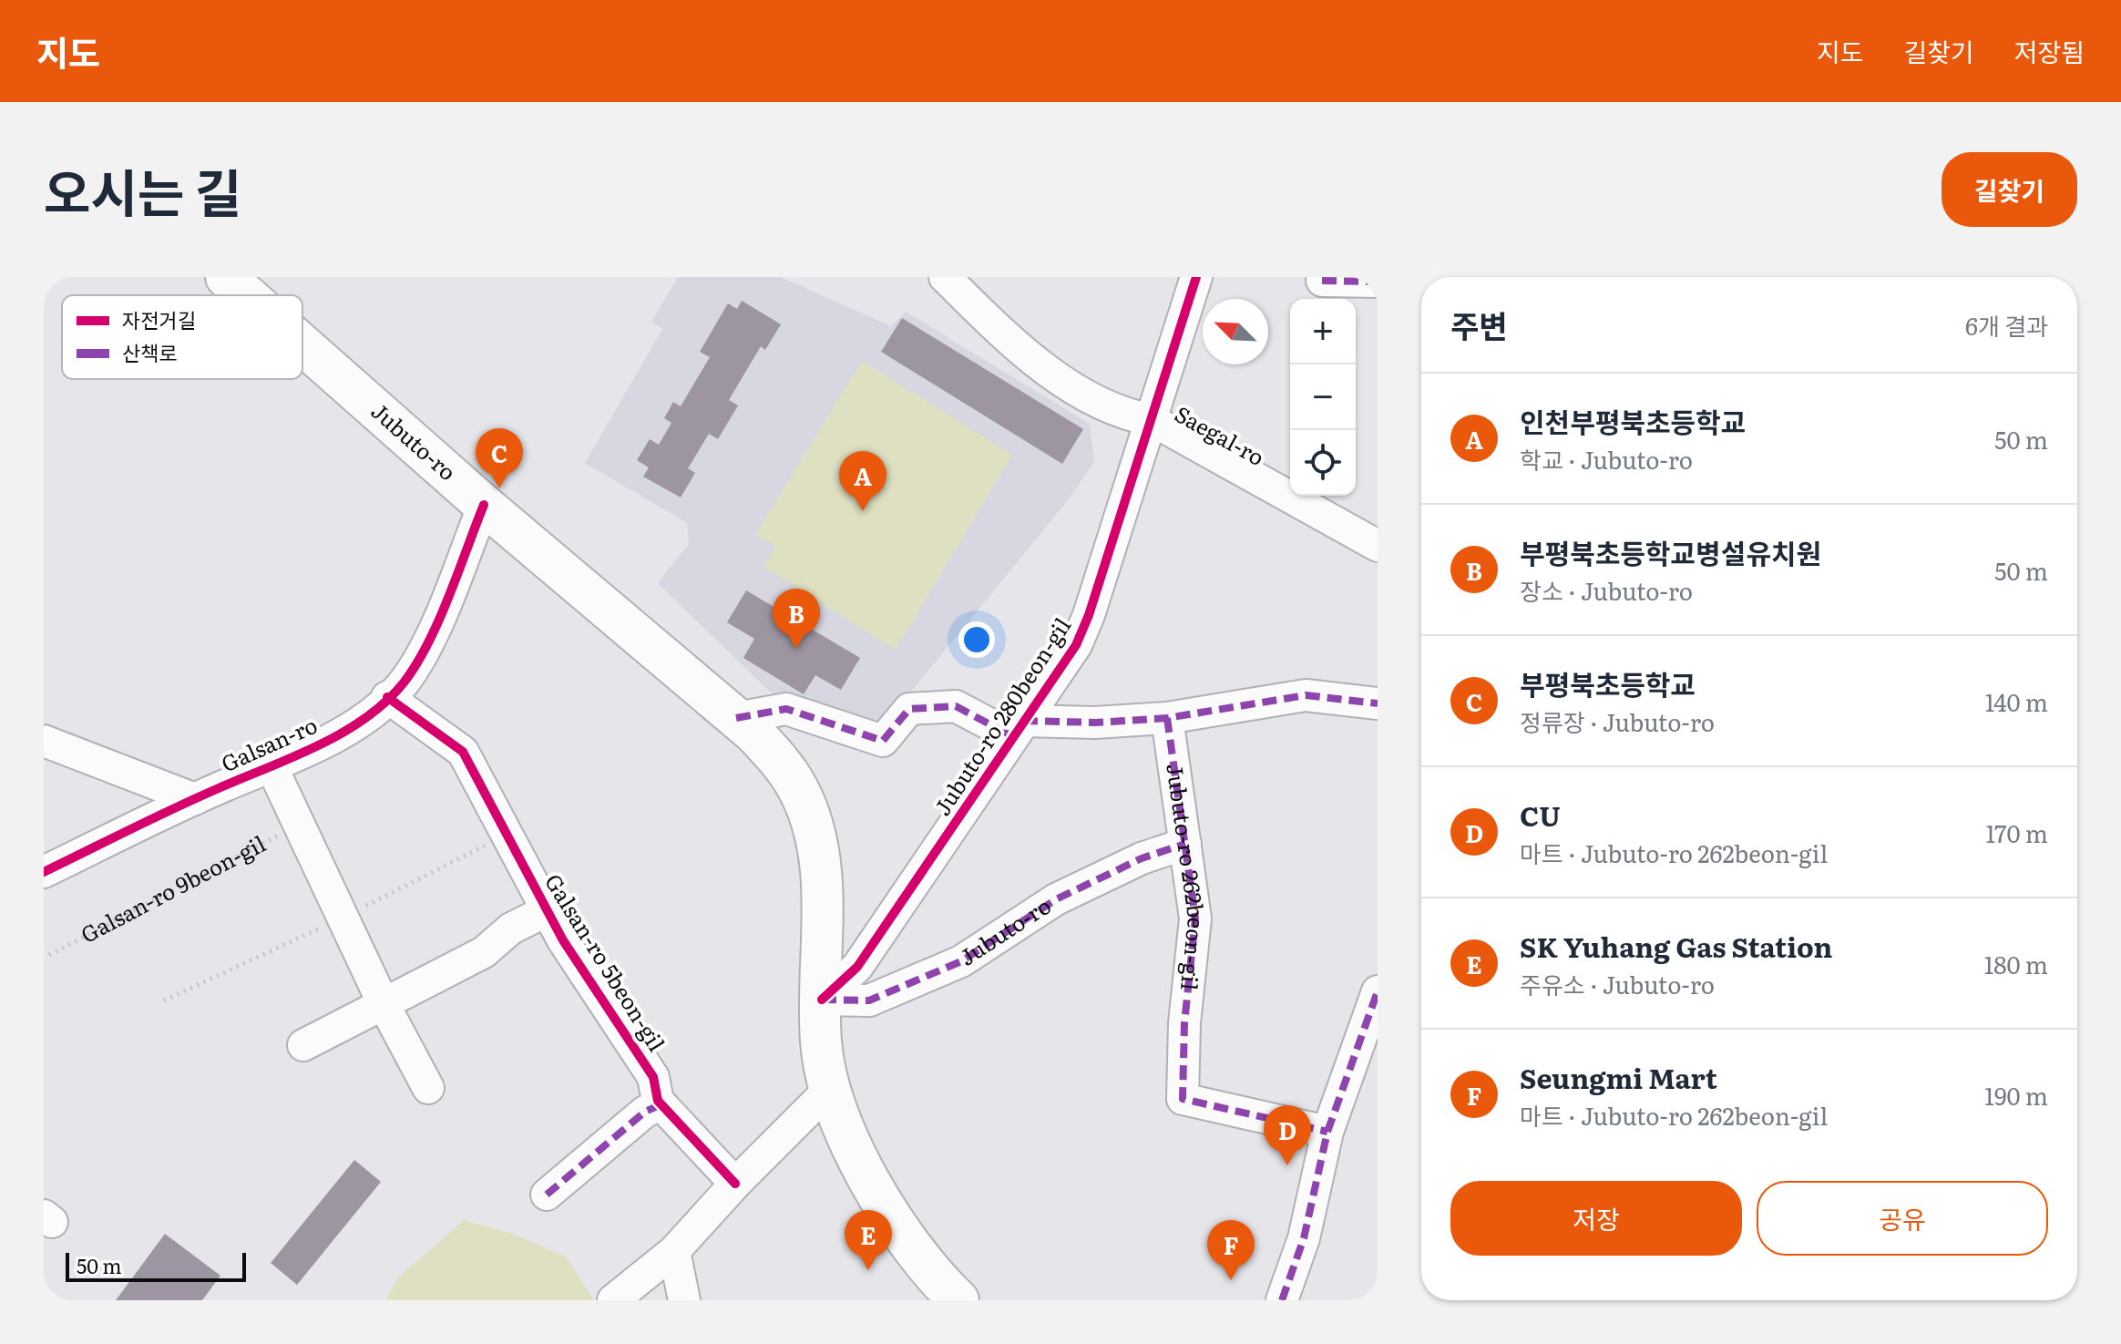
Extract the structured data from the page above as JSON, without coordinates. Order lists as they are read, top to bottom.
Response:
{
  "streets": {
    "main road": ["Jubuto-ro"],
    "street": [
      "Saegal-ro",
      "Jubuto-ro 280beon-gil",
      "Galsan-ro",
      "Jubuto-ro 262beon-gil",
      "Galsan-ro 5beon-gil"
    ],
    "path": ["Galsan-ro 9beon-gil"]
  },
  "crossings": [
    ["Saegal-ro", "Jubuto-ro 280beon-gil"],
    ["Jubuto-ro", "Jubuto-ro 280beon-gil"],
    ["Jubuto-ro", "Galsan-ro"],
    ["Jubuto-ro", "Jubuto-ro 262beon-gil"],
    ["Jubuto-ro 280beon-gil", "Jubuto-ro 262beon-gil"],
    ["Galsan-ro", "Galsan-ro 5beon-gil"]
  ],
  "legend": ["자전거길", "산책로"],
  "scale_bar": "50 m",
  "north": "top left",
  "page": {
    "header": "지도",
    "nav": ["지도", "길찾기", "저장됨"],
    "title": "오시는 길",
    "buttons": [
      "길찾기",
      ["저장", "공유"]
    ],
    "heading": ["주변", "6개 결과"],
    "map_buttons": ["+", "−"],
    "list": [
      {
        "mark": "A",
        "name": "인천부평북초등학교",
        "note": "학교 · Jubuto-ro",
        "value": "50 m"
      },
      {
        "mark": "B",
        "name": "부평북초등학교병설유치원",
        "note": "장소 · Jubuto-ro",
        "value": "50 m"
      },
      {
        "mark": "C",
        "name": "부평북초등학교",
        "note": "정류장 · Jubuto-ro",
        "value": "140 m"
      },
      {
        "mark": "D",
        "name": "CU",
        "note": "마트 · Jubuto-ro 262beon-gil",
        "value": "170 m"
      },
      {
        "mark": "E",
        "name": "SK Yuhang Gas Station",
        "note": "주유소 · Jubuto-ro",
        "value": "180 m"
      },
      {
        "mark": "F",
        "name": "Seungmi Mart",
        "note": "마트 · Jubuto-ro 262beon-gil",
        "value": "190 m"
      }
    ],
    "pins": [
      "C",
      "A",
      "B",
      "D",
      "E",
      "F"
    ],
    "scale": "50 m"
  }
}
